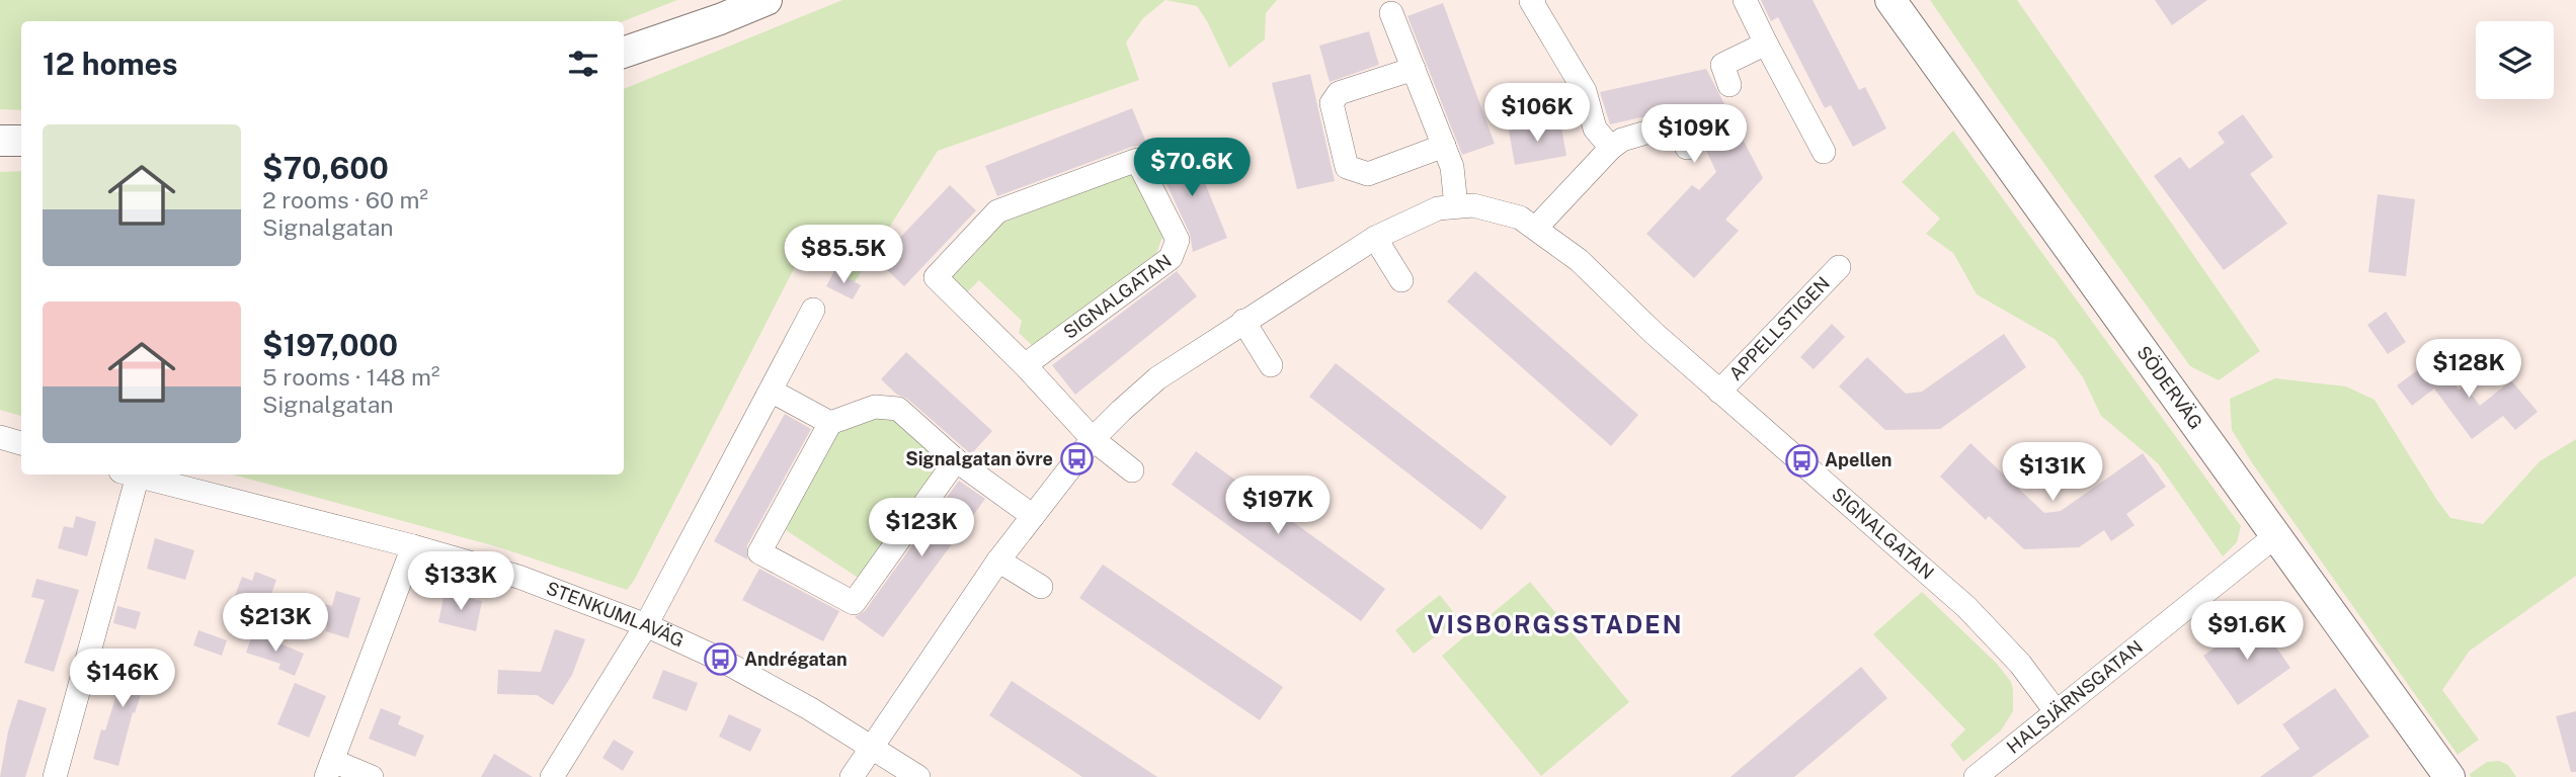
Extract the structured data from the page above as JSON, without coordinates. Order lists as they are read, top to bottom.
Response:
{
  "streets": {
    "main road": ["SÖDERVÄG"],
    "street": [
      "SIGNALGATAN",
      "APPELLSTIGEN",
      "STENKUMLAVÄG",
      "HALSJÄRNSGATAN"
    ]
  },
  "crossings": [
    ["SIGNALGATAN", "APPELLSTIGEN"],
    ["SIGNALGATAN", "STENKUMLAVÄG"],
    ["SIGNALGATAN", "HALSJÄRNSGATAN"],
    ["SÖDERVÄG", "HALSJÄRNSGATAN"]
  ],
  "districts": ["VISBORGSSTADEN"],
  "places": {
    "bus stop": ["Signalgatan övre", "Apellen", "Andrégatan"]
  },
  "page": {
    "heading": "12 homes",
    "price": [
      "$106K",
      "$109K",
      "$70.6K",
      "$85.5K",
      "$128K",
      "$131K",
      "$197K",
      "$123K",
      "$133K",
      "$213K",
      "$91.6K",
      "$146K"
    ],
    "list": [
      {
        "name": "$70,600",
        "note": "2 rooms · 60 m² · Signalgatan"
      },
      {
        "name": "$197,000",
        "note": "5 rooms · 148 m² · Signalgatan"
      }
    ]
  }
}
